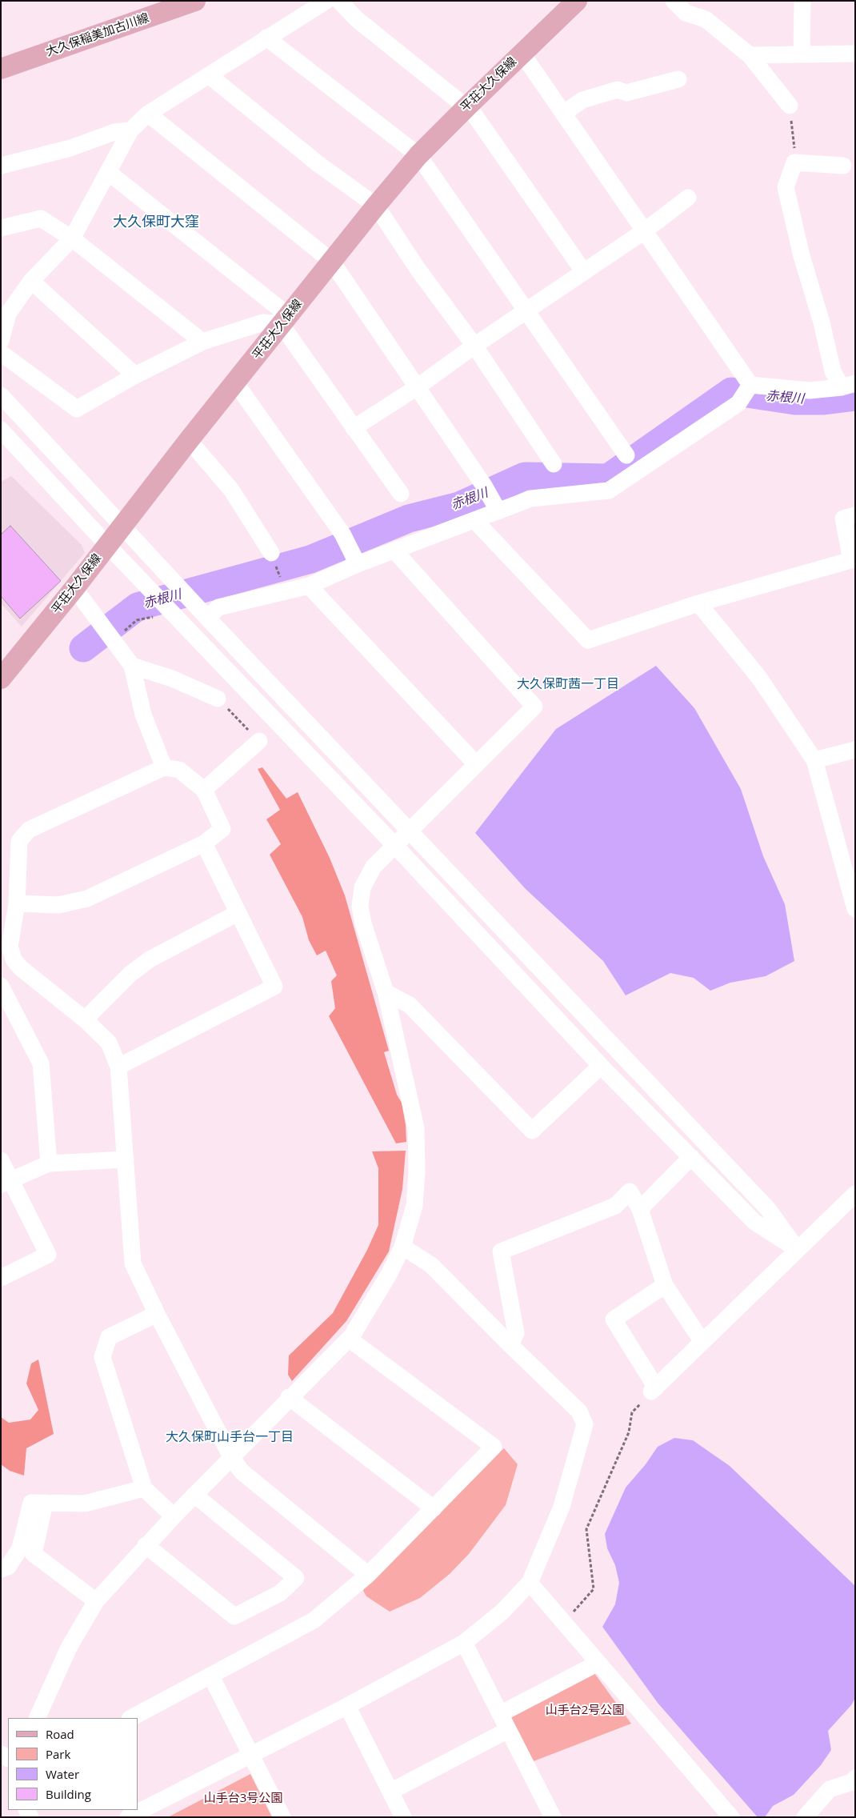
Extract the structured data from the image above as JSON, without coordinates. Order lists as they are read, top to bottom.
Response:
{
  "streets": {
    "main road": ["大久保稲美加古川線", "平荘大久保線"]
  },
  "districts": ["大久保町大窪", "大久保町茜一丁目", "大久保町山手台一丁目"],
  "water": ["赤根川"],
  "parks": ["山手台2号公園", "山手台3号公園"],
  "legend": [
    "Road",
    "Park",
    "Water",
    "Building"
  ]
}
